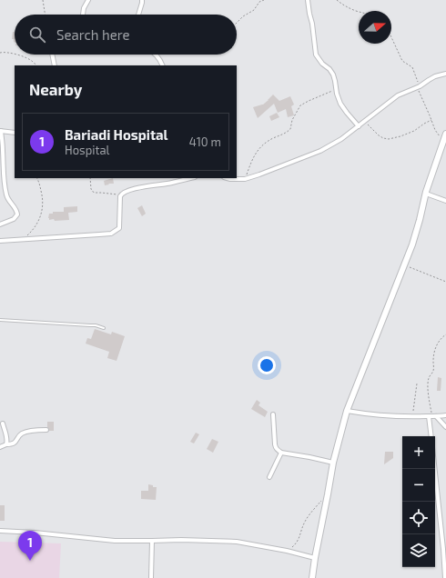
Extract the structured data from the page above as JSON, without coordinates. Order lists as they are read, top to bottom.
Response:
{
  "north": "right",
  "page": {
    "search": "Search here",
    "heading": "Nearby",
    "list": [
      {
        "mark": "1",
        "name": "Bariadi Hospital",
        "note": "Hospital",
        "value": "410 m"
      }
    ],
    "map_buttons": ["+", "−"],
    "pins": "1"
  }
}
